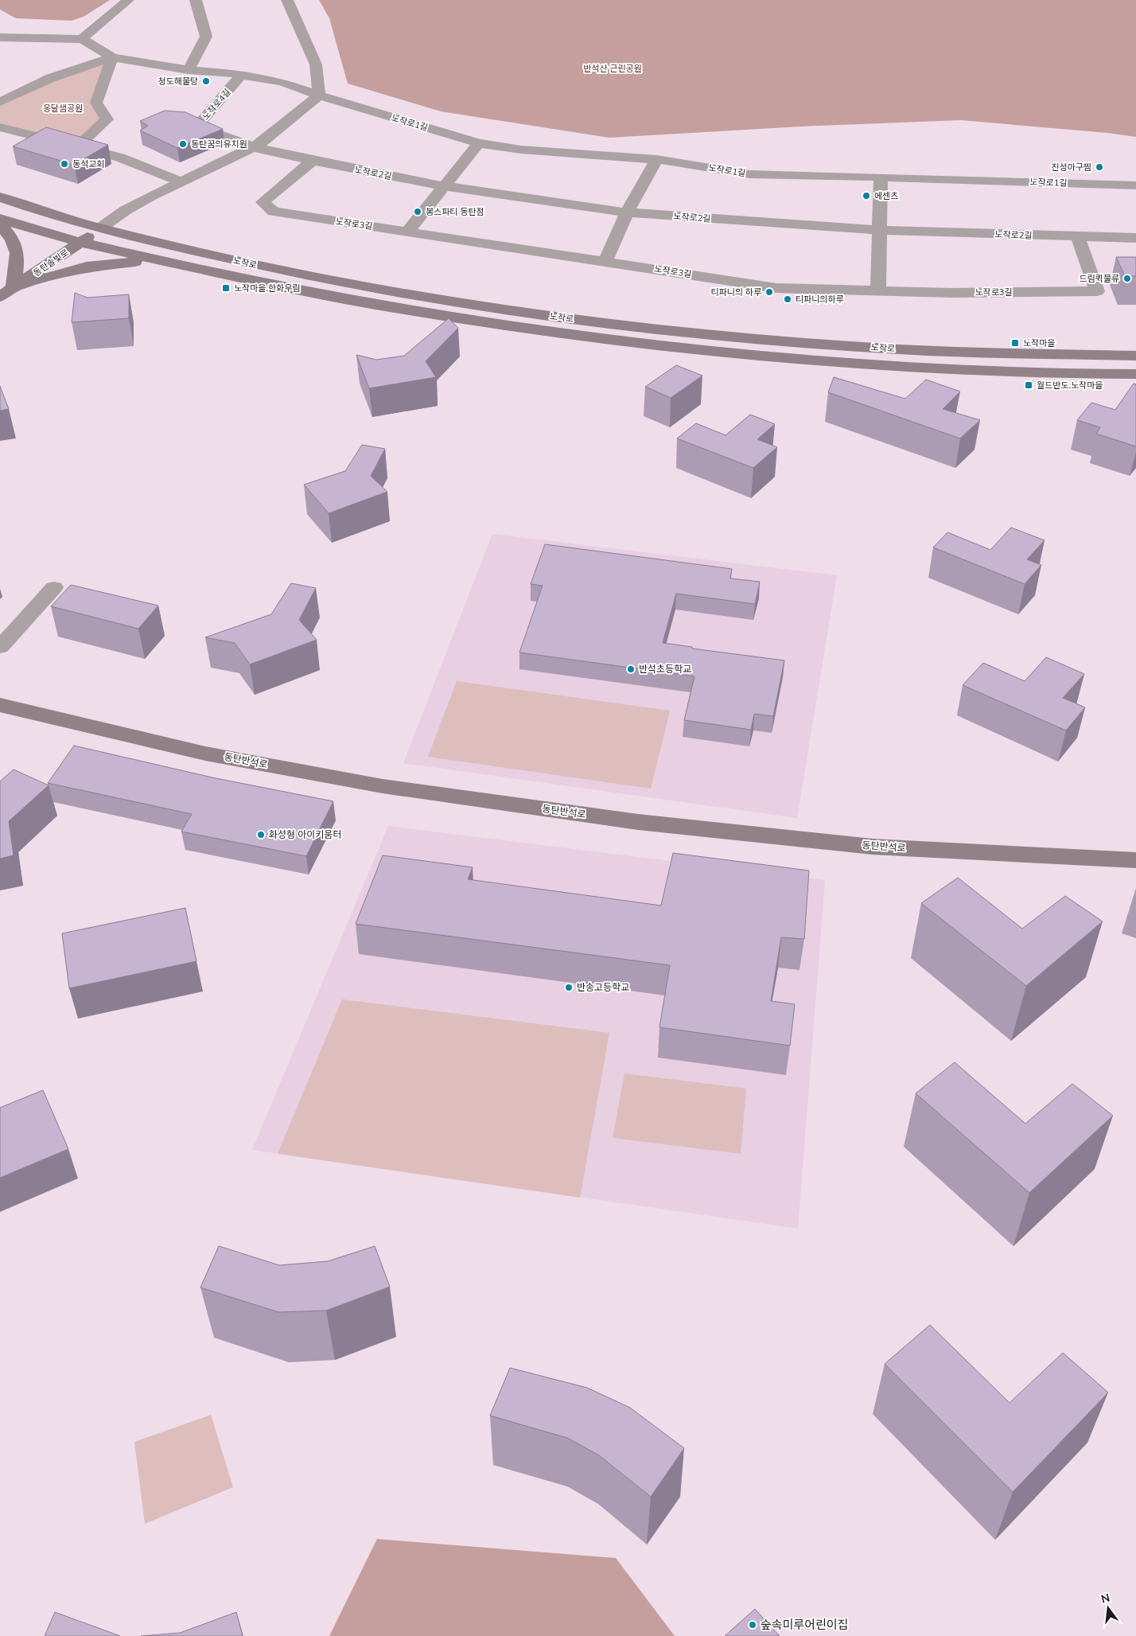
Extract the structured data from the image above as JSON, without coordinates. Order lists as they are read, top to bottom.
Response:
{
  "streets": {
    "street": [
      "노작로4길",
      "노작로1길",
      "노작로2길",
      "노작로3길",
      "동탄솔빛로",
      "노작로",
      "동탄반석로"
    ]
  },
  "crossings": [
    ["노작로4길", "노작로1길"],
    ["노작로4길", "노작로2길"],
    ["노작로2길", "노작로3길"],
    ["동탄솔빛로", "노작로"]
  ],
  "parks": ["반석산 근린공원", "옹달샘공원"],
  "places": {
    "other": [
      "청도해물탕",
      "동탄꿈의유치원",
      "동석교회",
      "진성아구찜",
      "에센츠",
      "봉스파티 동탄점",
      "드림퀵물류",
      "티파니의 하루",
      "티파니의하루",
      "반석초등학교",
      "화성형 아이키움터",
      "반송고등학교",
      "숲속미루어린이집"
    ],
    "transit": ["노작마을.한화우림", "노작마을", "월드반도.노작마을"]
  },
  "north": "top"
}
